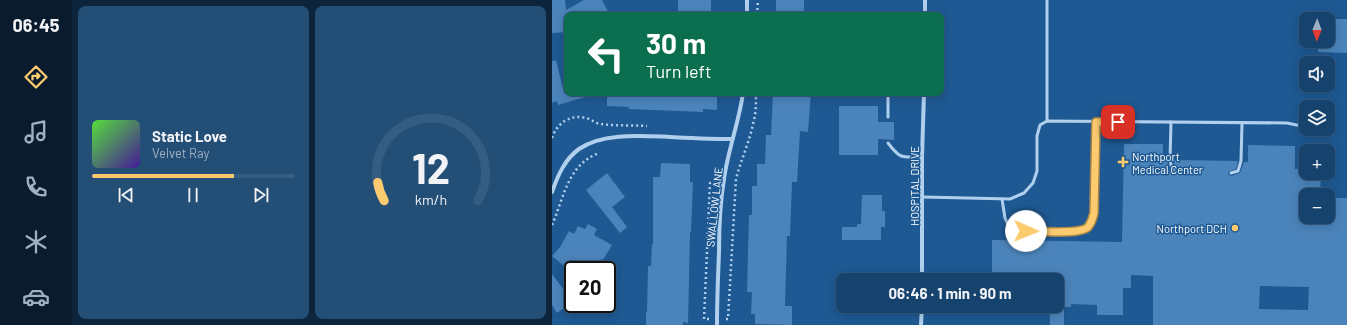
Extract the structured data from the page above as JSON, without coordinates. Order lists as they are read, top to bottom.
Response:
{
  "streets": {
    "street": ["HOSPITAL DRIVE", "SWALLOW LANE"]
  },
  "places": {
    "health": ["Northport Medical Center"],
    "other": ["Northport DCH"]
  },
  "north": "bottom",
  "page": {
    "tabs": "06:45",
    "map_buttons": ["+", "−"],
    "turn": ["30 m", "Turn left"],
    "song": ["Static Love", "Velvet Ray"],
    "limit": "20",
    "trip": "06:46 · 1 min · 90 m",
    "gauge": ["12", "km/h"]
  }
}
